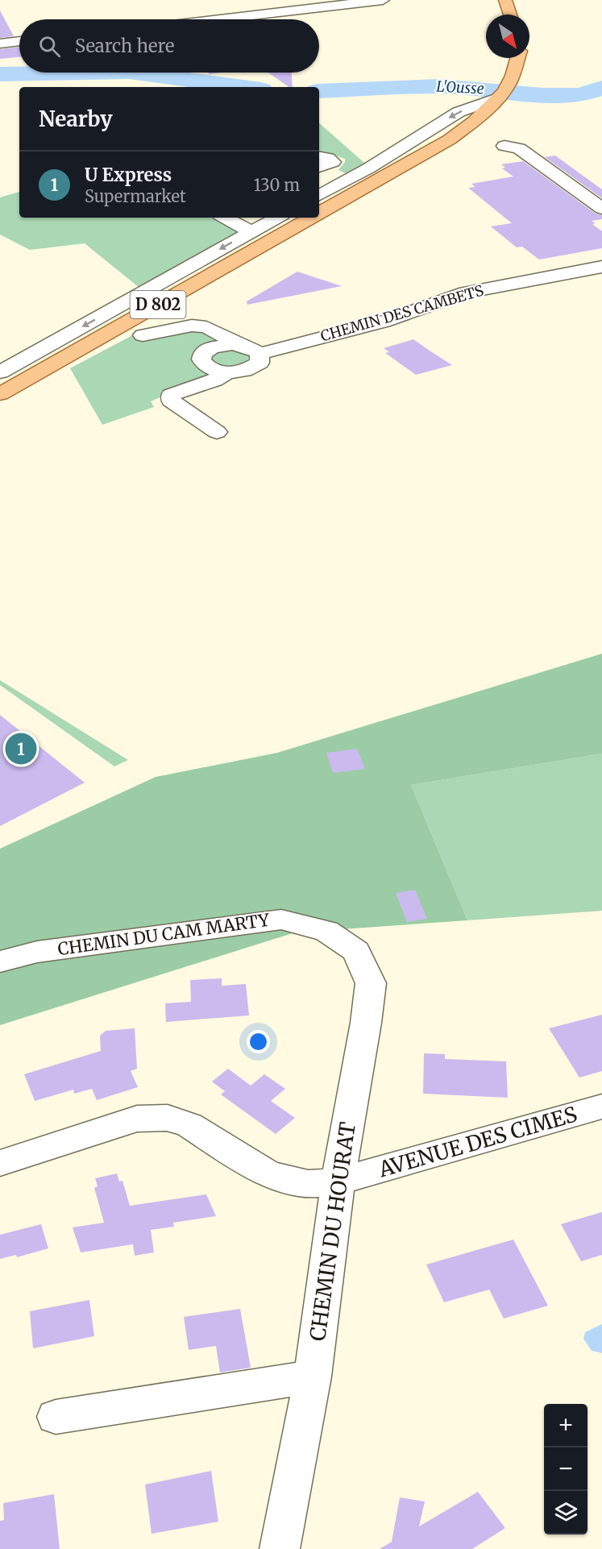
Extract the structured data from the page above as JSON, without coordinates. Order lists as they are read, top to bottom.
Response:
{
  "streets": {
    "main road": ["D 802"],
    "street": [
      "CHEMIN DES CAMBETS",
      "CHEMIN DU CAM MARTY",
      "AVENUE DES CIMES",
      "CHEMIN DU HOURAT"
    ]
  },
  "crossings": [
    ["CHEMIN DU CAM MARTY", "CHEMIN DU HOURAT"],
    ["AVENUE DES CIMES", "CHEMIN DU HOURAT"]
  ],
  "water": ["L'Ousse"],
  "north": "bottom right",
  "page": {
    "search": "Search here",
    "heading": "Nearby",
    "list": [
      {
        "mark": "1",
        "name": "U Express",
        "note": "Supermarket",
        "value": "130 m"
      }
    ],
    "pins": "1",
    "map_buttons": ["+", "−"]
  }
}
